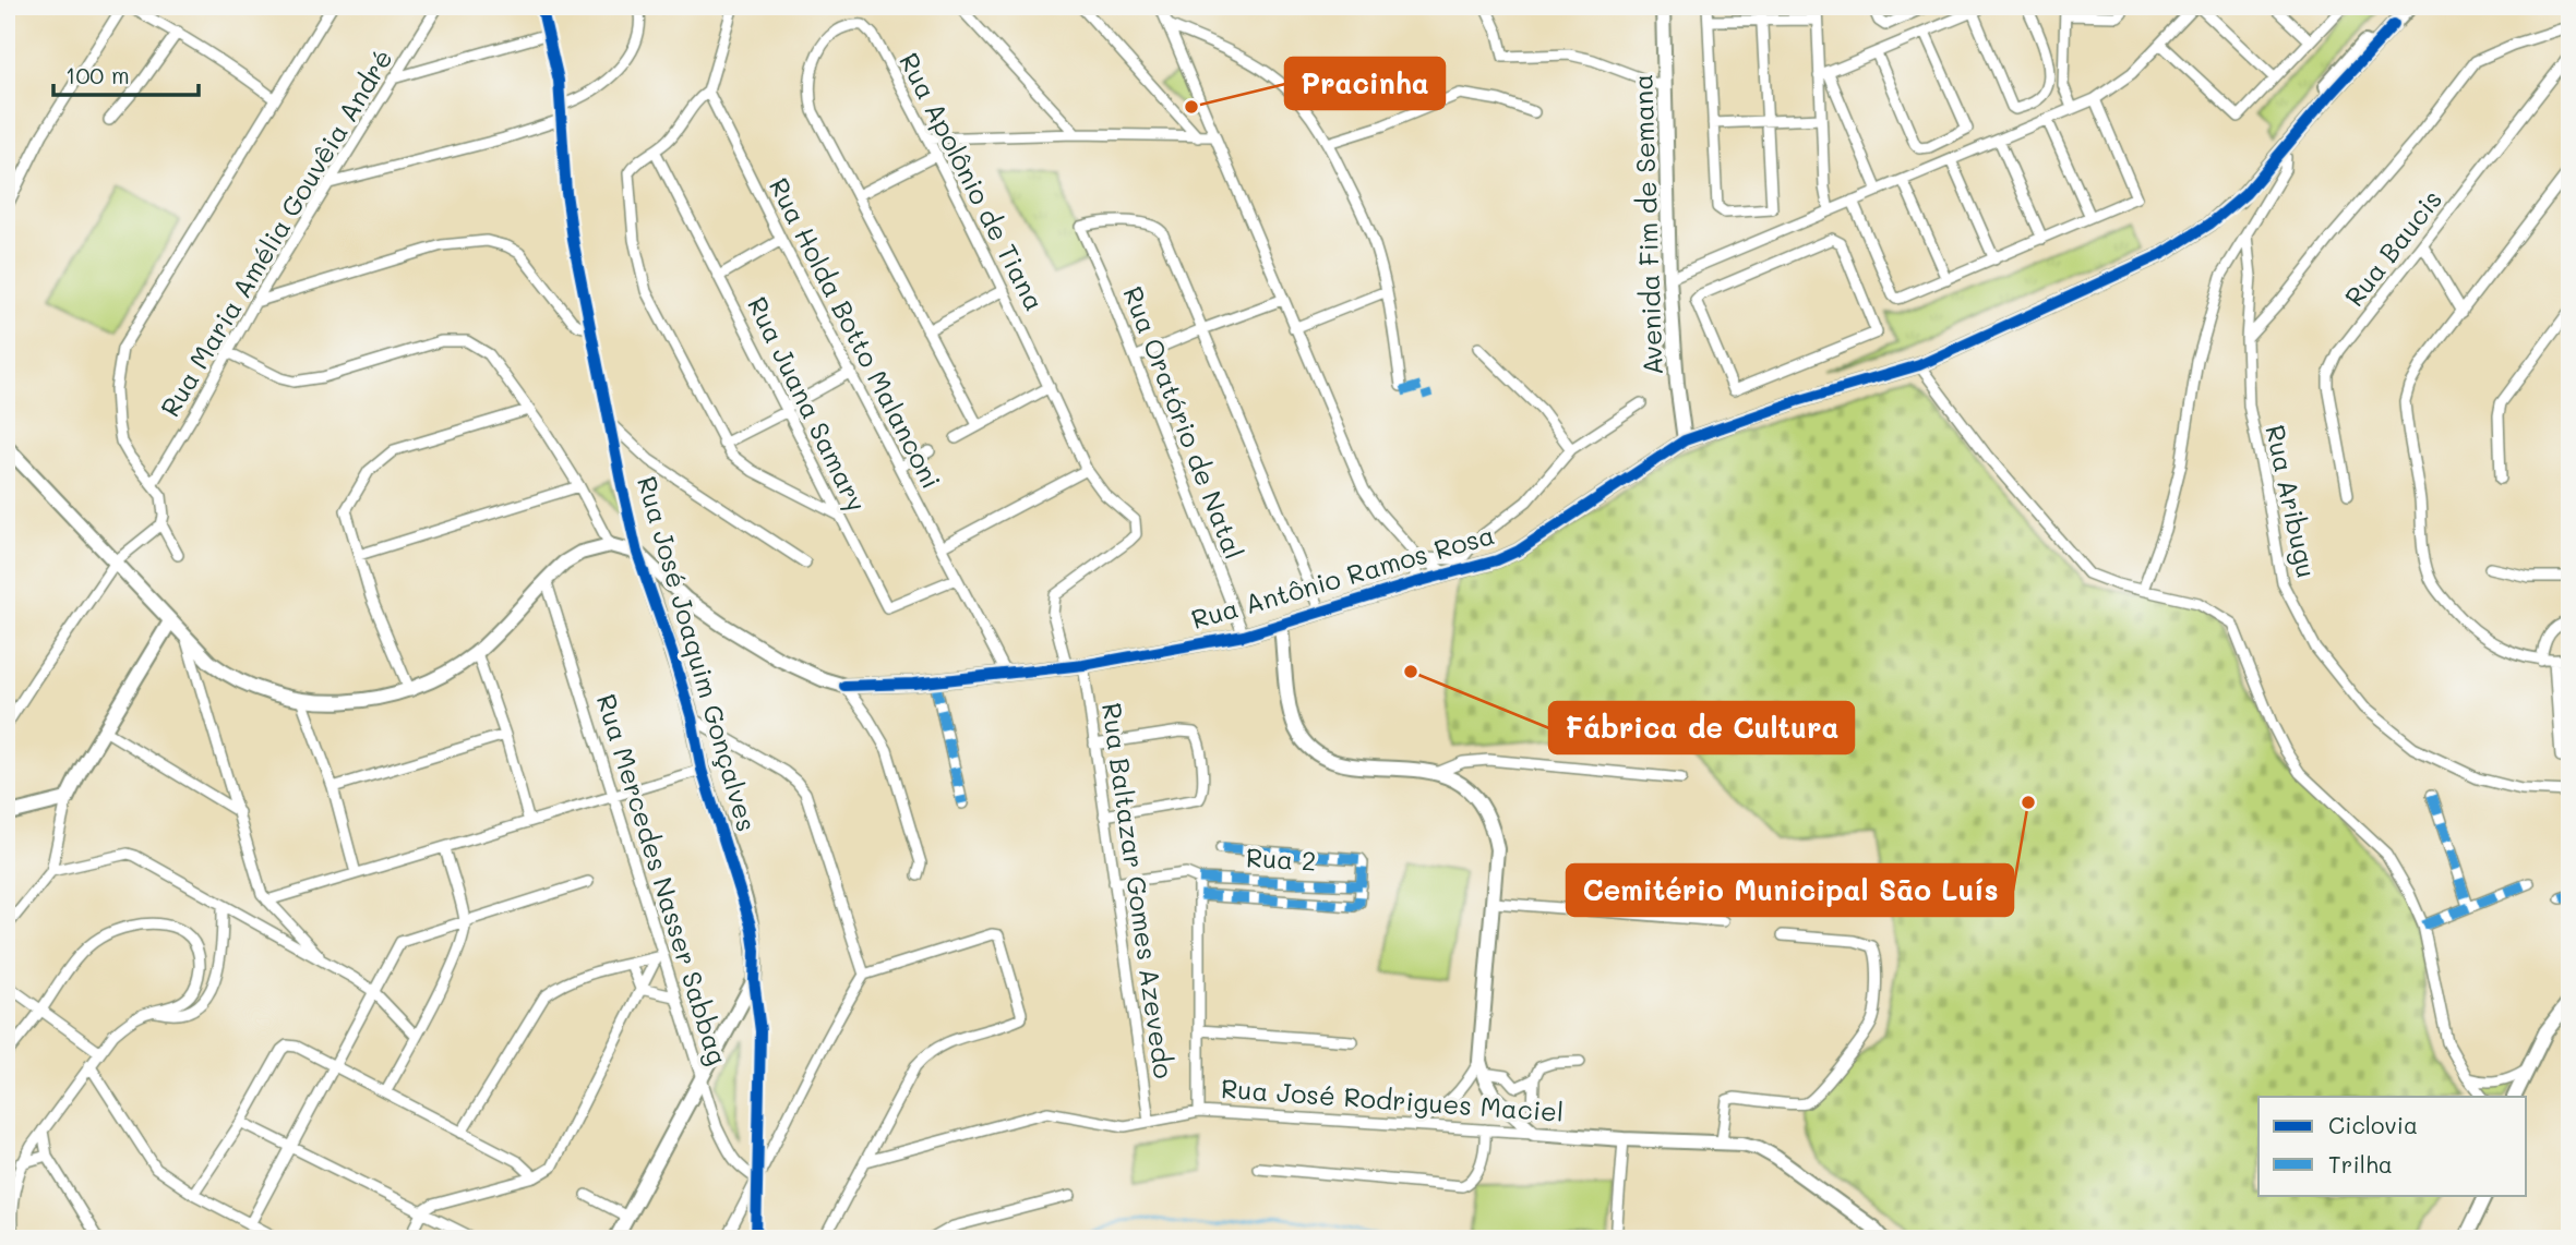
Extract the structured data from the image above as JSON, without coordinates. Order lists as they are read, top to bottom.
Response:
{
  "streets": {
    "main road": [
      "Avenida Fim de Semana",
      "Rua Antônio Ramos Rosa",
      "Rua José Joaquim Gonçalves",
      "Rua José Rodrigues Maciel"
    ],
    "street": [
      "Rua Apolônio de Tiana",
      "Rua Maria Amélia Gouvêia André",
      "Rua Baucis",
      "Rua Holda Botto Malanconi",
      "Rua Juana Samary",
      "Rua Oratório de Natal",
      "Rua Aribugu",
      "Rua 2",
      "Rua Mercedes Nasser Sabbag",
      "Rua Baltazar Gomes Azevedo"
    ]
  },
  "crossings": [
    ["Rua Apolônio de Tiana", "Rua Antônio Ramos Rosa"],
    ["Avenida Fim de Semana", "Rua Antônio Ramos Rosa"],
    ["Rua Holda Botto Malanconi", "Rua Juana Samary"],
    ["Rua Holda Botto Malanconi", "Rua Antônio Ramos Rosa"],
    ["Rua Oratório de Natal", "Rua Antônio Ramos Rosa"],
    ["Rua Antônio Ramos Rosa", "Rua Baltazar Gomes Azevedo"],
    ["Rua José Joaquim Gonçalves", "Rua Mercedes Nasser Sabbag"],
    ["Rua 2", "Rua José Rodrigues Maciel"]
  ],
  "places": ["Pracinha", "Fábrica de Cultura", "Cemitério Municipal São Luís"],
  "legend": ["Ciclovia", "Trilha"],
  "scale_bar": "100 m"
}
